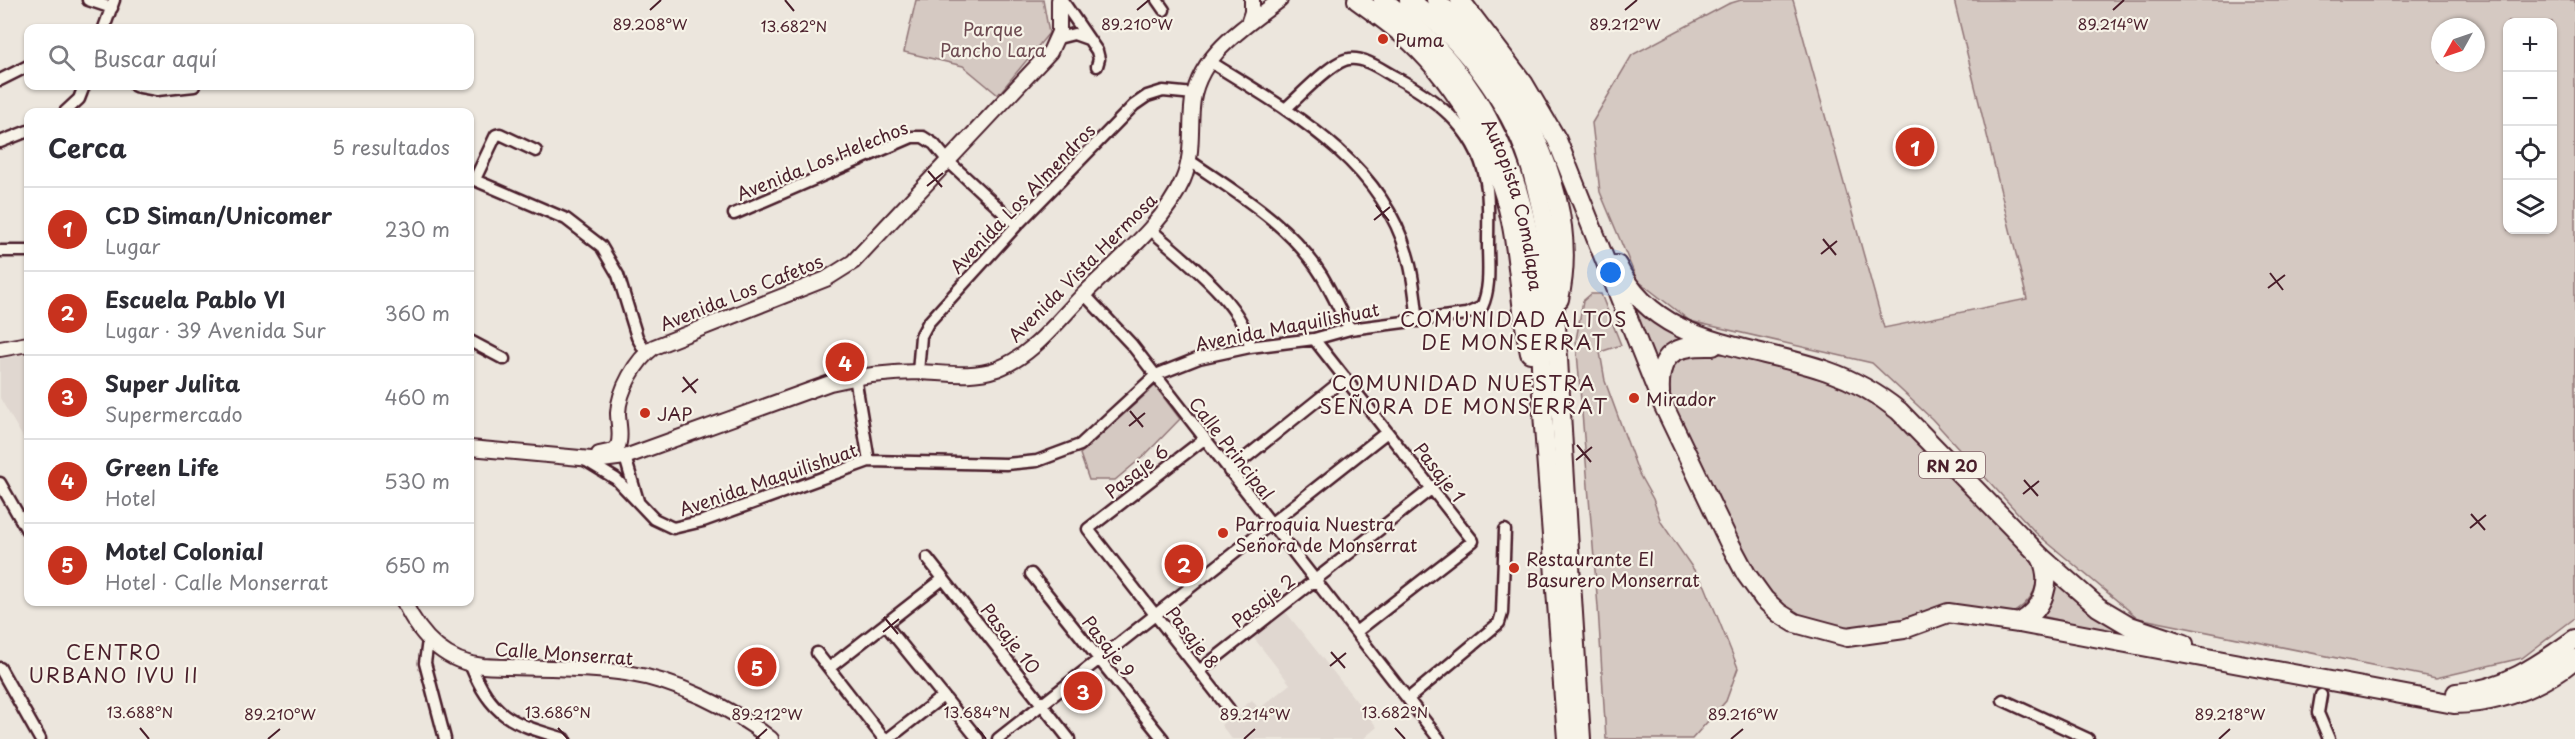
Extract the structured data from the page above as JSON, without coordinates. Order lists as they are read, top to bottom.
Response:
{
  "streets": {
    "highway": ["Autopista Comalapa", "RN 20"],
    "street": [
      "Avenida Los Helechos",
      "Avenida Los Almendros",
      "Avenida Vista Hermosa",
      "Avenida Los Cafetos",
      "Avenida Maquilishuat",
      "Calle Principal",
      "Pasaje 6",
      "Pasaje 1",
      "Pasaje 2",
      "Pasaje 8",
      "Pasaje 10",
      "Pasaje 9",
      "Calle Monserrat"
    ]
  },
  "crossings": [
    ["Avenida Los Helechos", "Avenida Los Almendros"],
    ["Avenida Los Helechos", "Avenida Los Cafetos"],
    ["Avenida Los Almendros", "Avenida Vista Hermosa"],
    ["Avenida Vista Hermosa", "Avenida Maquilishuat"],
    ["Avenida Vista Hermosa", "Calle Principal"],
    ["Avenida Maquilishuat", "Calle Principal"],
    ["Avenida Maquilishuat", "Pasaje 1"],
    ["Calle Principal", "Pasaje 6"],
    ["Calle Principal", "Pasaje 1"],
    ["Calle Principal", "Pasaje 2"],
    ["Pasaje 6", "Pasaje 8"],
    ["Pasaje 1", "Pasaje 2"],
    ["Pasaje 2", "Pasaje 8"]
  ],
  "districts": ["COMUNIDAD ALTOS DE MONSERRAT", "COMUNIDAD NUESTRA SEÑORA DE MONSERRAT", "CENTRO URBANO IVU II"],
  "parks": ["Parque Pancho Lara"],
  "places": [
    "Puma",
    "Mirador",
    "JAP",
    "Parroquia Nuestra Señora de Monserrat",
    "Restaurante El Basurero Monserrat"
  ],
  "north": "bottom left",
  "page": {
    "map_buttons": ["+", "−"],
    "search": "Buscar aquí",
    "heading": ["Cerca", "5 resultados"],
    "pins": [
      "1",
      "4",
      "2",
      "5",
      "3"
    ],
    "list": [
      {
        "mark": "1",
        "name": "CD Siman/Unicomer",
        "note": "Lugar",
        "value": "230 m"
      },
      {
        "mark": "2",
        "name": "Escuela Pablo VI",
        "note": "Lugar · 39 Avenida Sur",
        "value": "360 m"
      },
      {
        "mark": "3",
        "name": "Super Julita",
        "note": "Supermercado",
        "value": "460 m"
      },
      {
        "mark": "4",
        "name": "Green Life",
        "note": "Hotel",
        "value": "530 m"
      },
      {
        "mark": "5",
        "name": "Motel Colonial",
        "note": "Hotel · Calle Monserrat",
        "value": "650 m"
      }
    ]
  },
  "coordinates": [
    "89.210°W",
    "89.212°W",
    "89.208°W",
    "89.214°W",
    "13.682°N",
    "13.688°N",
    "13.686°N",
    "13.684°N",
    "89.216°W",
    "89.218°W"
  ]
}
